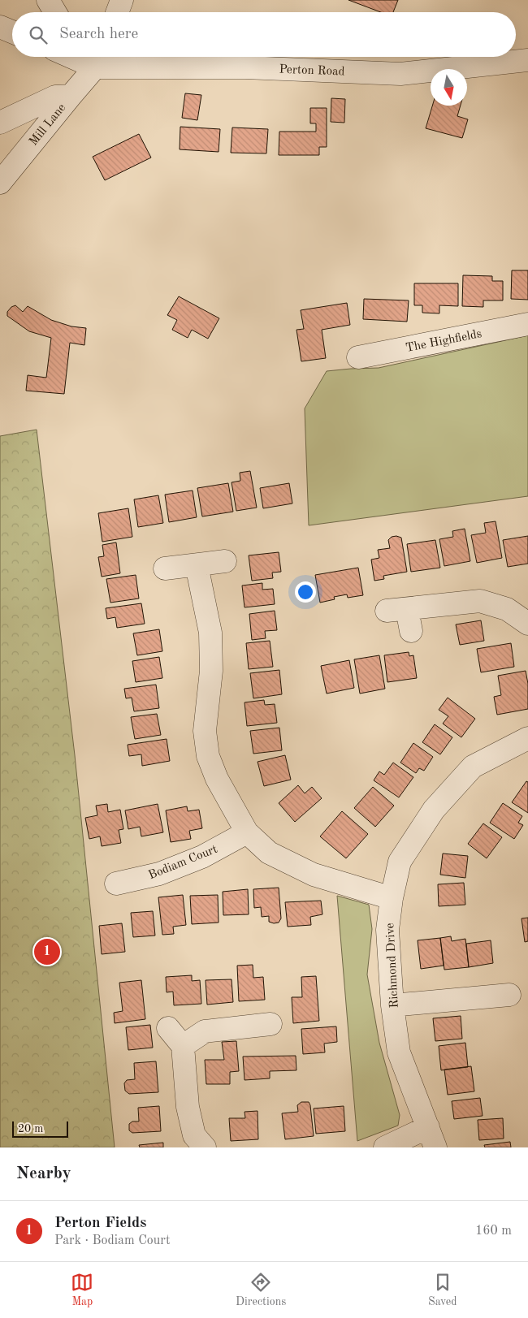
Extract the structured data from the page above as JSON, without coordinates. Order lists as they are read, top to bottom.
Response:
{
  "streets": {
    "street": [
      "Perton Road",
      "Mill Lane",
      "The Highfields",
      "Bodiam Court",
      "Richmond Drive"
    ]
  },
  "crossings": [
    ["Perton Road", "Mill Lane"]
  ],
  "scale_bar": "20 m",
  "north": "bottom",
  "page": {
    "search": "Search here",
    "pins": "1",
    "scale": "20 m",
    "heading": "Nearby",
    "list": [
      {
        "mark": "1",
        "name": "Perton Fields",
        "note": "Park · Bodiam Court",
        "value": "160 m"
      }
    ],
    "nav": ["Map", "Directions", "Saved"]
  }
}
